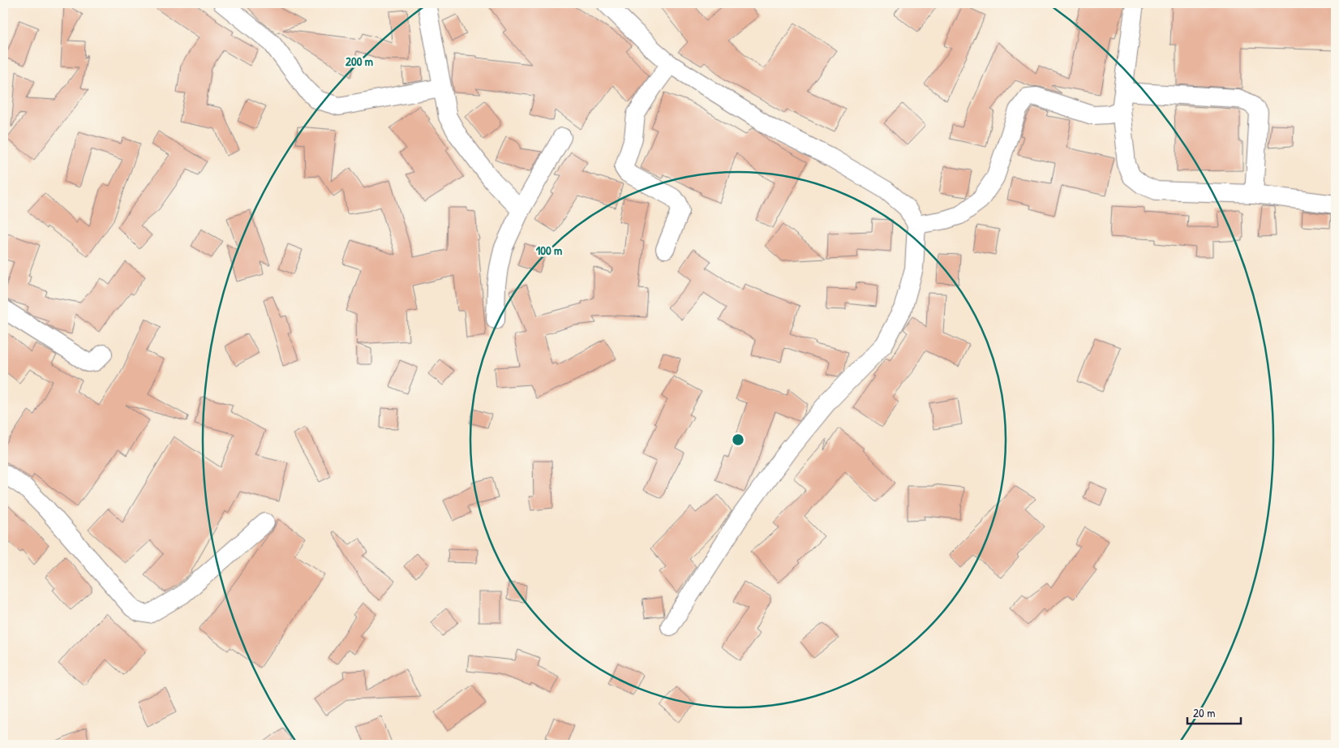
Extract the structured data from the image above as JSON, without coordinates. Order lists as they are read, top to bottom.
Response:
{
  "scale_bar": "20 m",
  "rings": ["200 m", "100 m"]
}
